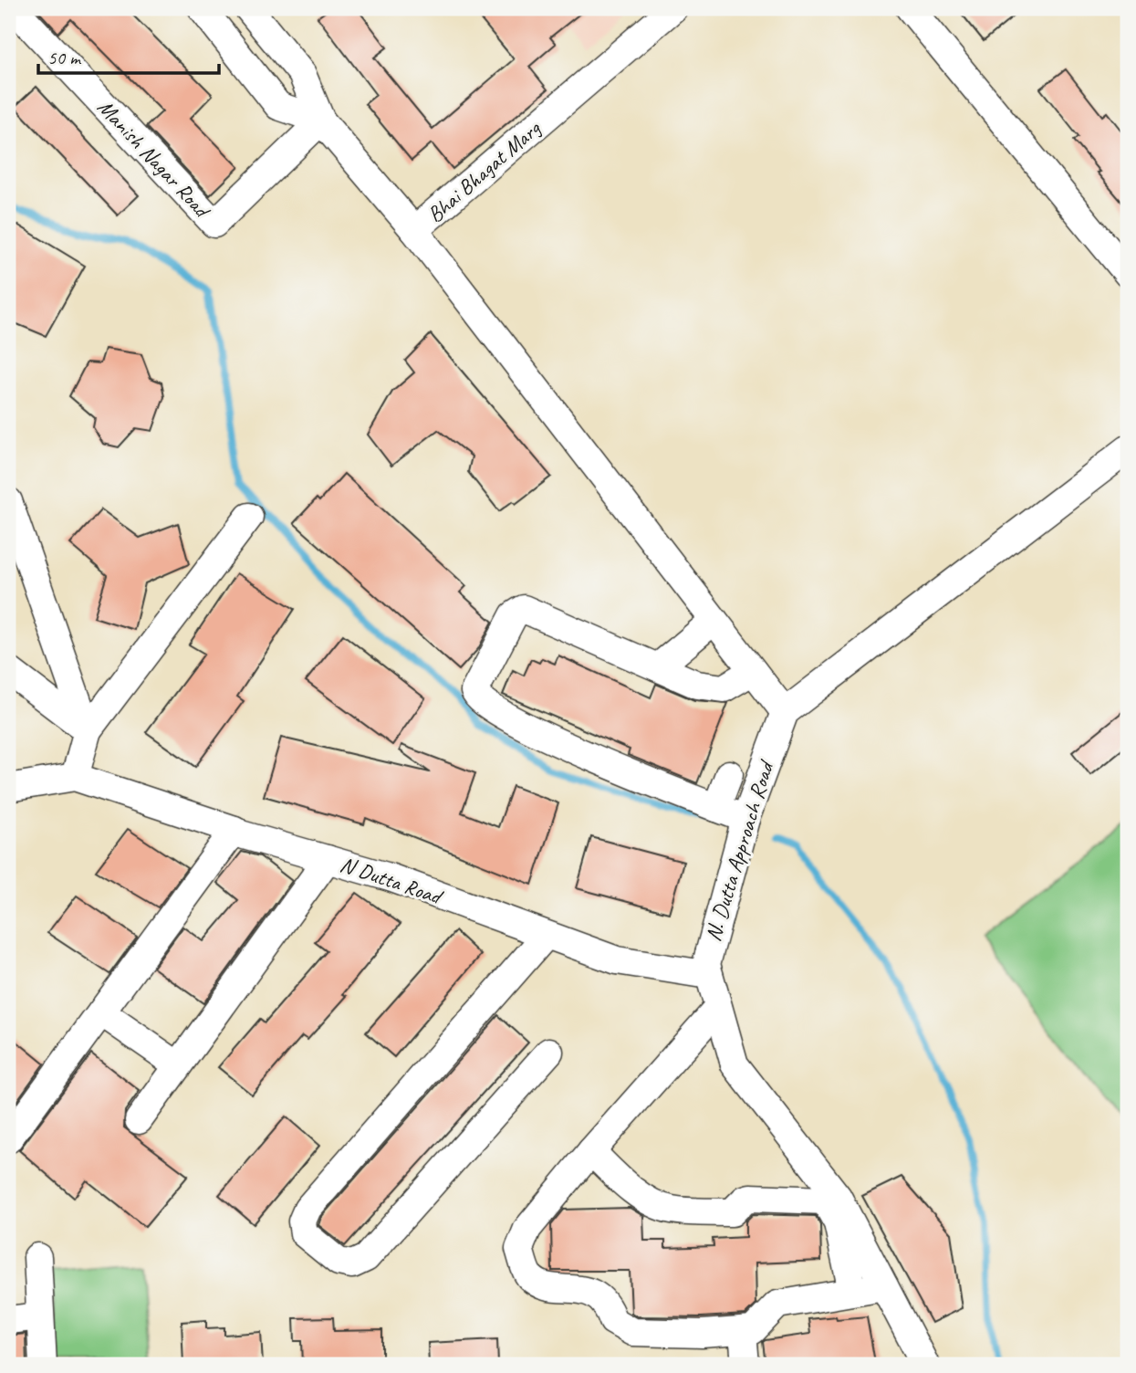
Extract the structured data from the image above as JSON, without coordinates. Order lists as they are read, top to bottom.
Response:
{
  "streets": {
    "street": [
      "Manish Nagar Road",
      "Bhai Bhagat Marg",
      "N. Dutta Approach Road",
      "N Dutta Road"
    ]
  },
  "crossings": [
    ["Manish Nagar Road", "Bhai Bhagat Marg"],
    ["N. Dutta Approach Road", "N Dutta Road"]
  ],
  "scale_bar": "50 m"
}
